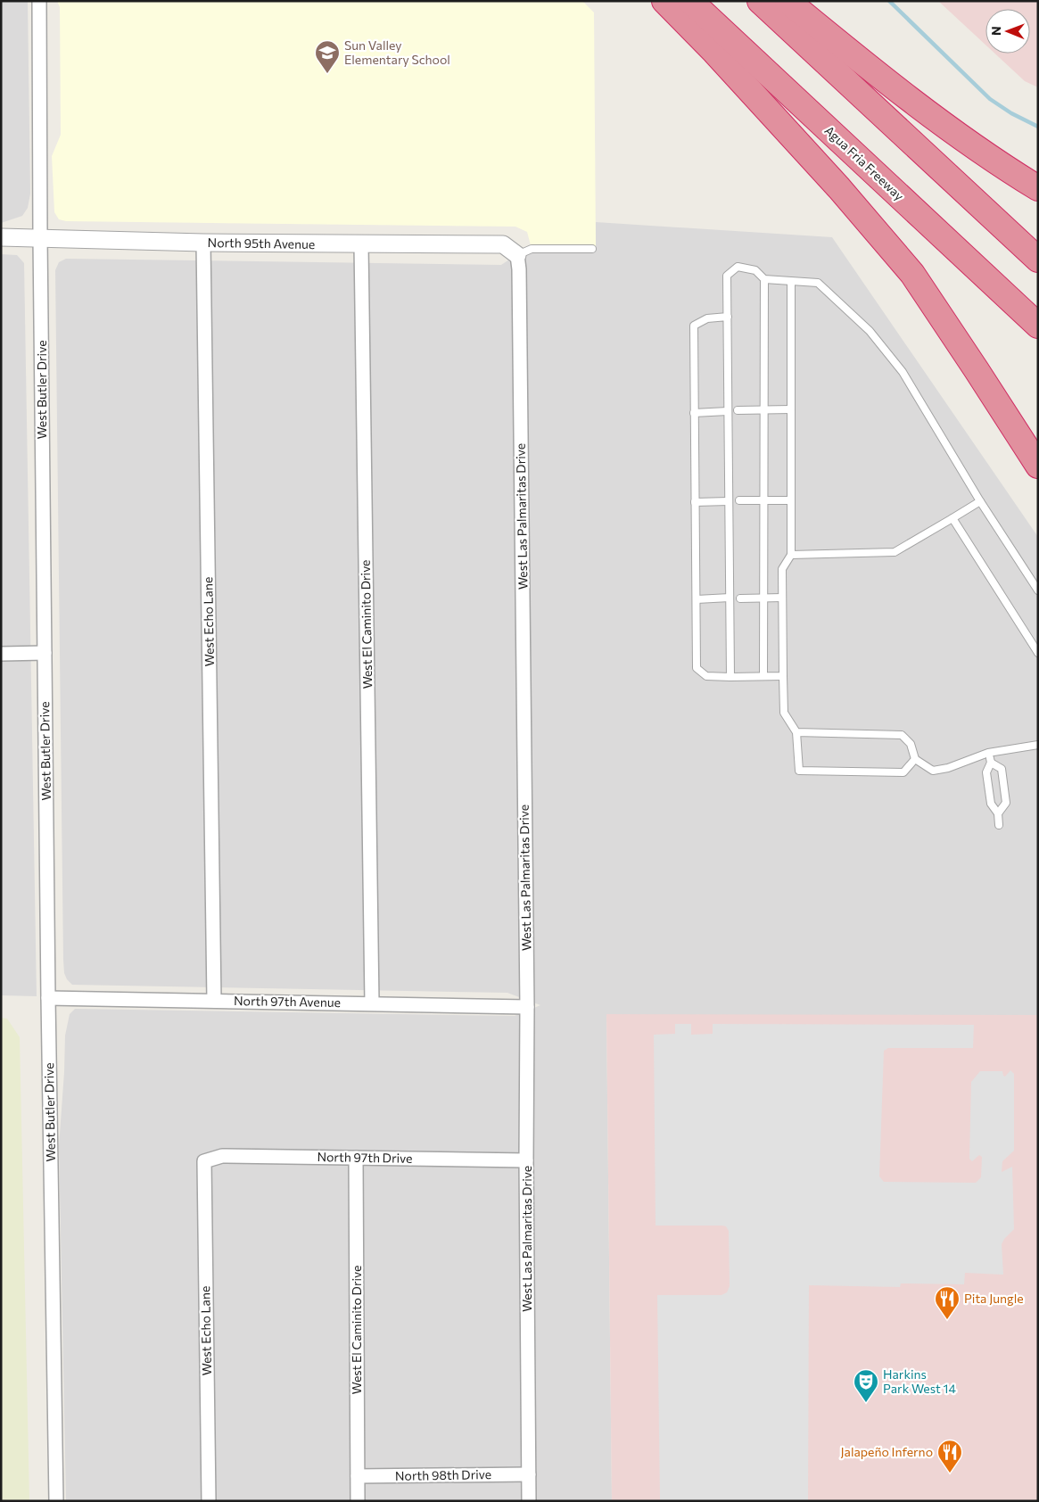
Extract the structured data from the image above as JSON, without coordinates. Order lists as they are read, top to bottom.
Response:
{
  "streets": {
    "highway": ["Agua Fria Freeway"],
    "street": [
      "North 95th Avenue",
      "West Butler Drive",
      "West Las Palmaritas Drive",
      "West Echo Lane",
      "West El Caminito Drive",
      "North 97th Avenue",
      "North 97th Drive",
      "North 98th Drive"
    ]
  },
  "crossings": [
    ["North 95th Avenue", "West Butler Drive"],
    ["North 95th Avenue", "West Las Palmaritas Drive"],
    ["North 95th Avenue", "West Echo Lane"],
    ["North 95th Avenue", "West El Caminito Drive"],
    ["West Butler Drive", "North 97th Avenue"],
    ["West Las Palmaritas Drive", "North 97th Avenue"],
    ["West Las Palmaritas Drive", "North 97th Drive"],
    ["West Las Palmaritas Drive", "North 98th Drive"],
    ["West Echo Lane", "North 97th Avenue"],
    ["West Echo Lane", "North 97th Drive"],
    ["West El Caminito Drive", "North 97th Avenue"],
    ["West El Caminito Drive", "North 97th Drive"],
    ["West El Caminito Drive", "North 98th Drive"]
  ],
  "places": {
    "school or university": ["Sun Valley Elementary School"],
    "restaurant": ["Pita Jungle", "Jalapeño Inferno"],
    "theatre": ["Harkins Park West 14"]
  },
  "north": "left"
}
